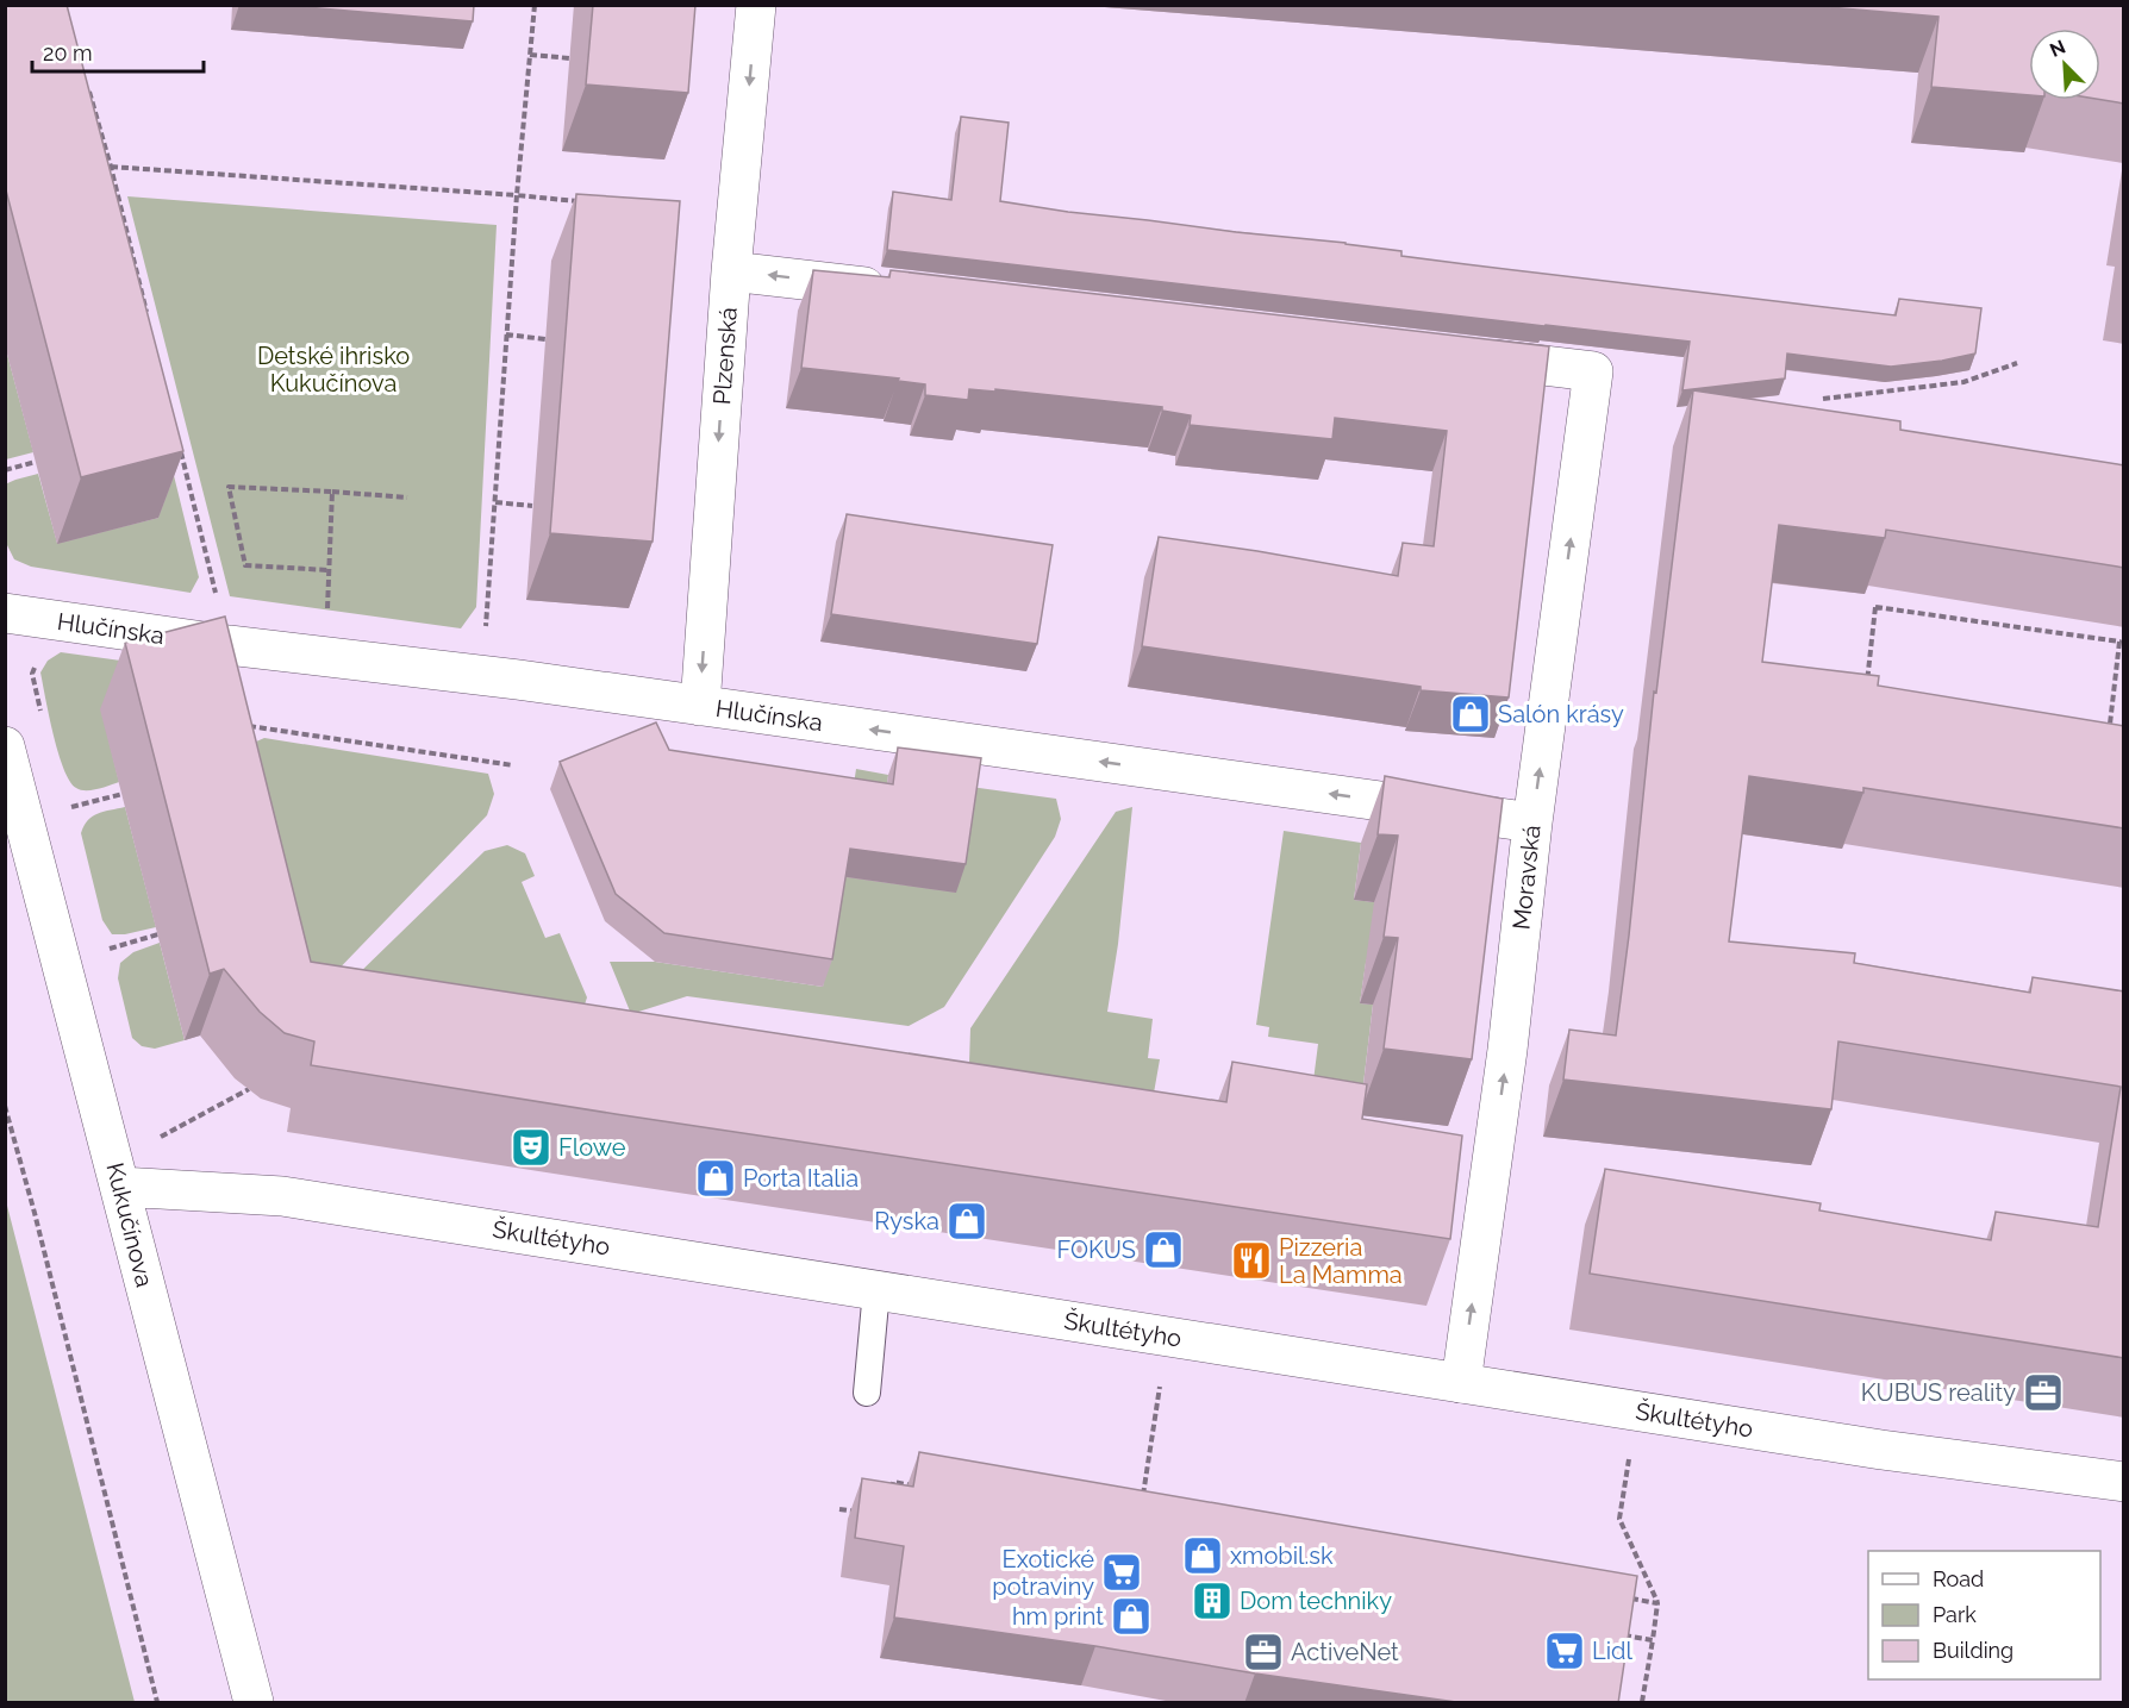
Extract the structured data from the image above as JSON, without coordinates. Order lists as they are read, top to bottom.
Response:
{
  "streets": {
    "street": [
      "Plzenská",
      "Hlučínska",
      "Moravská",
      "Kukučínova",
      "Škultétyho"
    ]
  },
  "crossings": [
    ["Plzenská", "Hlučínska"],
    ["Hlučínska", "Moravská"],
    ["Moravská", "Škultétyho"],
    ["Kukučínova", "Škultétyho"]
  ],
  "one_way": ["Plzenská", "Hlučínska", "Moravská"],
  "parks": ["Detské ihrisko Kukučínova"],
  "places": {
    "shop": [
      "Salón krásy",
      "Porta Italia",
      "Ryska",
      "FOKUS",
      "xmobil.sk",
      "hm print"
    ],
    "theatre": ["Flowe"],
    "restaurant": ["Pizzeria La Mamma"],
    "office": ["KUBUS reality", "ActiveNet"],
    "supermarket": ["Exotické potraviny", "Lidl"],
    "building": ["Dom techniky"]
  },
  "legend": ["Road", "Park", "Building"],
  "scale_bar": "20 m",
  "north": "top left"
}
